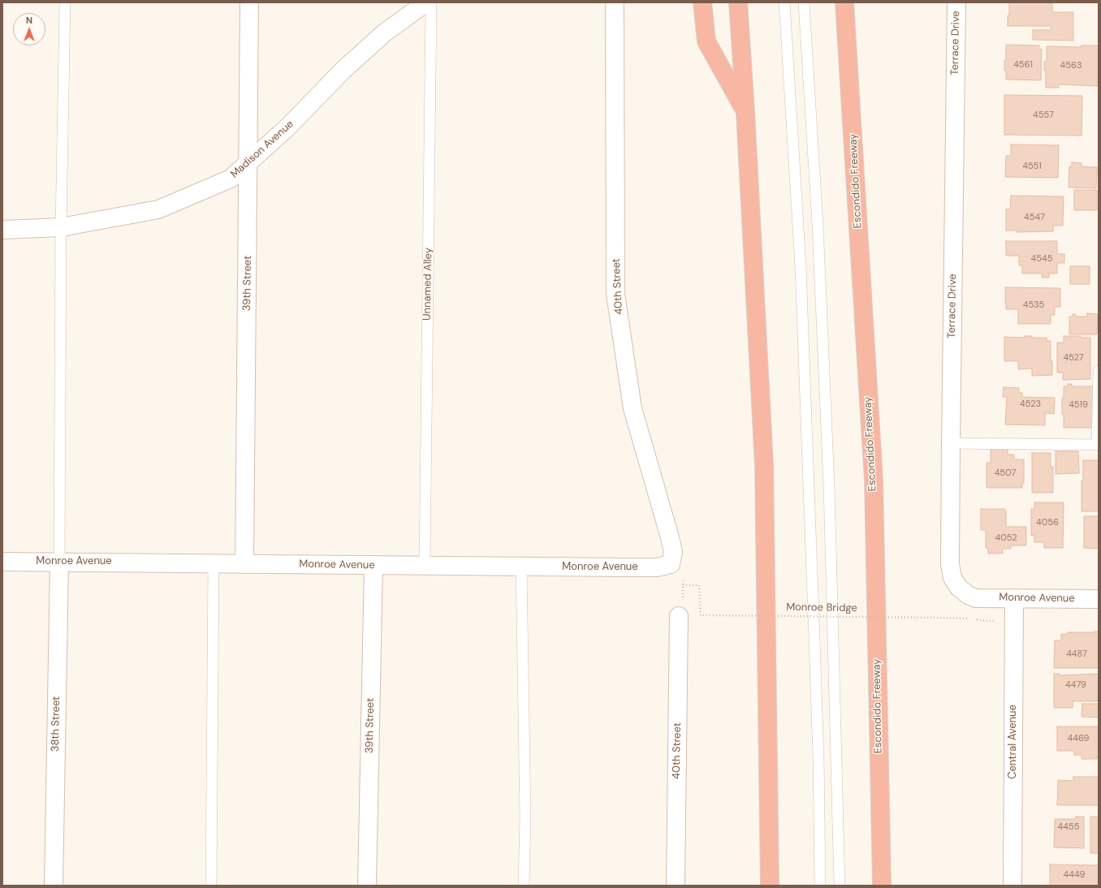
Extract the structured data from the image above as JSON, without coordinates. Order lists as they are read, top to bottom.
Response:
{
  "streets": {
    "highway": ["Escondido Freeway"],
    "street": [
      "Terrace Drive",
      "Madison Avenue",
      "39th Street",
      "40th Street",
      "Monroe Avenue",
      "38th Street",
      "Central Avenue"
    ],
    "lane": ["Unnamed Alley"],
    "path": ["Monroe Bridge"]
  },
  "crossings": [
    ["Terrace Drive", "Monroe Avenue"],
    ["Madison Avenue", "39th Street"],
    ["39th Street", "Monroe Avenue"],
    ["Unnamed Alley", "Monroe Avenue"],
    ["40th Street", "Monroe Avenue"],
    ["Monroe Avenue", "38th Street"],
    ["Monroe Avenue", "Central Avenue"]
  ],
  "house_numbers": [
    "4561",
    "4563",
    "4557",
    "4551",
    "4547",
    "4545",
    "4535",
    "4527",
    "4523",
    "4519",
    "4507",
    "4056",
    "4052",
    "4487",
    "4479",
    "4469",
    "4455",
    "4449"
  ],
  "north": "top"
}
